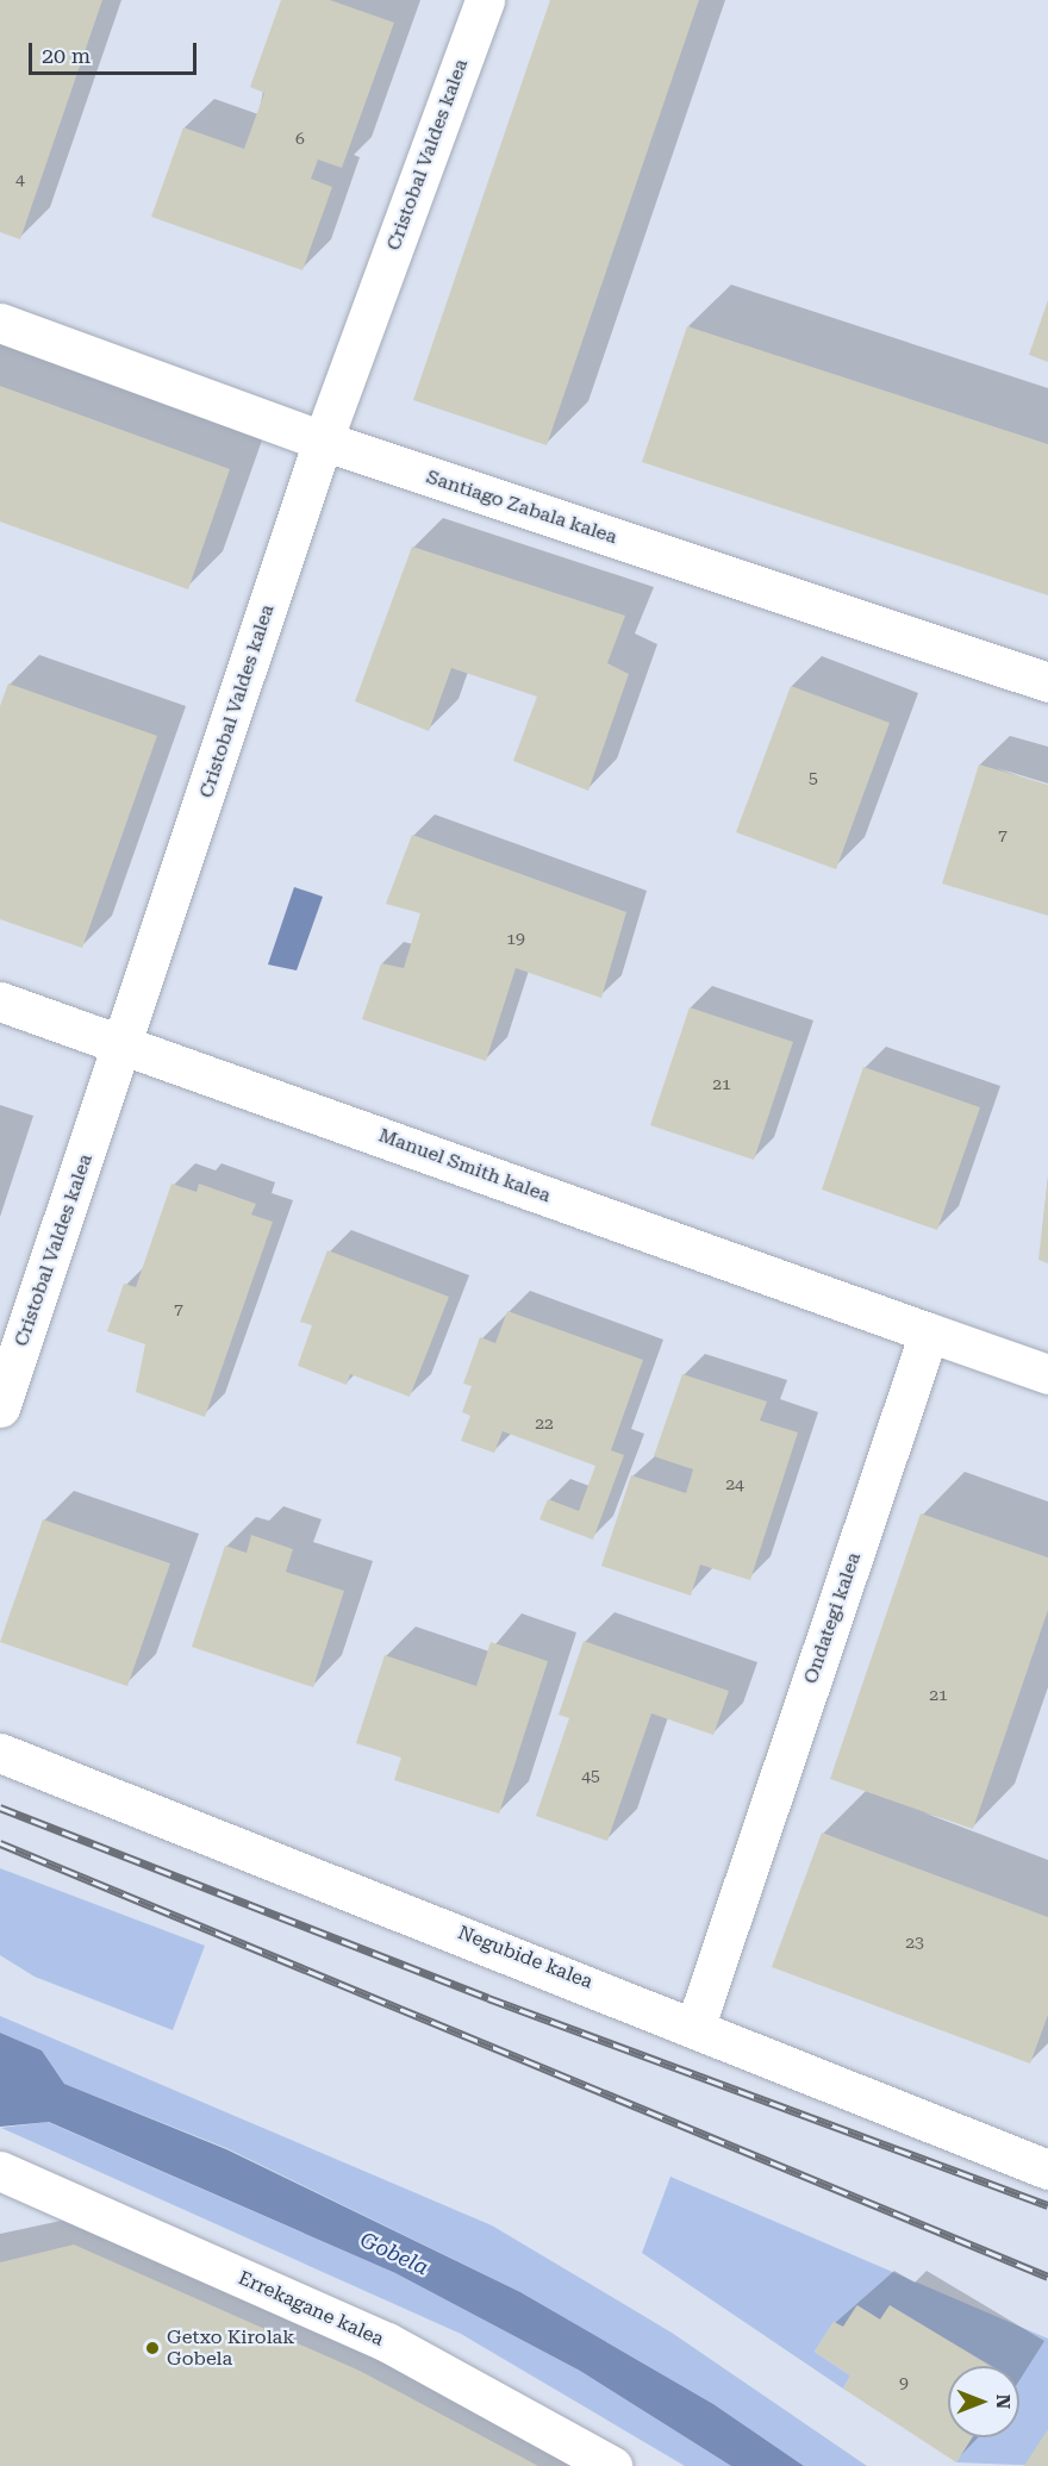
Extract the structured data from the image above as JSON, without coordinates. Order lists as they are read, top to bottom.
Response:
{
  "streets": {
    "street": [
      "Cristobal Valdes kalea",
      "Santiago Zabala kalea",
      "Manuel Smith kalea",
      "Ondategi kalea",
      "Negubide kalea",
      "Errekagane kalea"
    ]
  },
  "crossings": [
    ["Cristobal Valdes kalea", "Santiago Zabala kalea"],
    ["Cristobal Valdes kalea", "Manuel Smith kalea"],
    ["Manuel Smith kalea", "Ondategi kalea"],
    ["Ondategi kalea", "Negubide kalea"]
  ],
  "water": ["Gobela"],
  "places": ["Getxo Kirolak Gobela"],
  "house_numbers": [
    "6",
    "4",
    "5",
    "7",
    "19",
    "21",
    "7",
    "22",
    "24",
    "21",
    "45",
    "23",
    "9"
  ],
  "scale_bar": "20 m",
  "north": "right"
}
